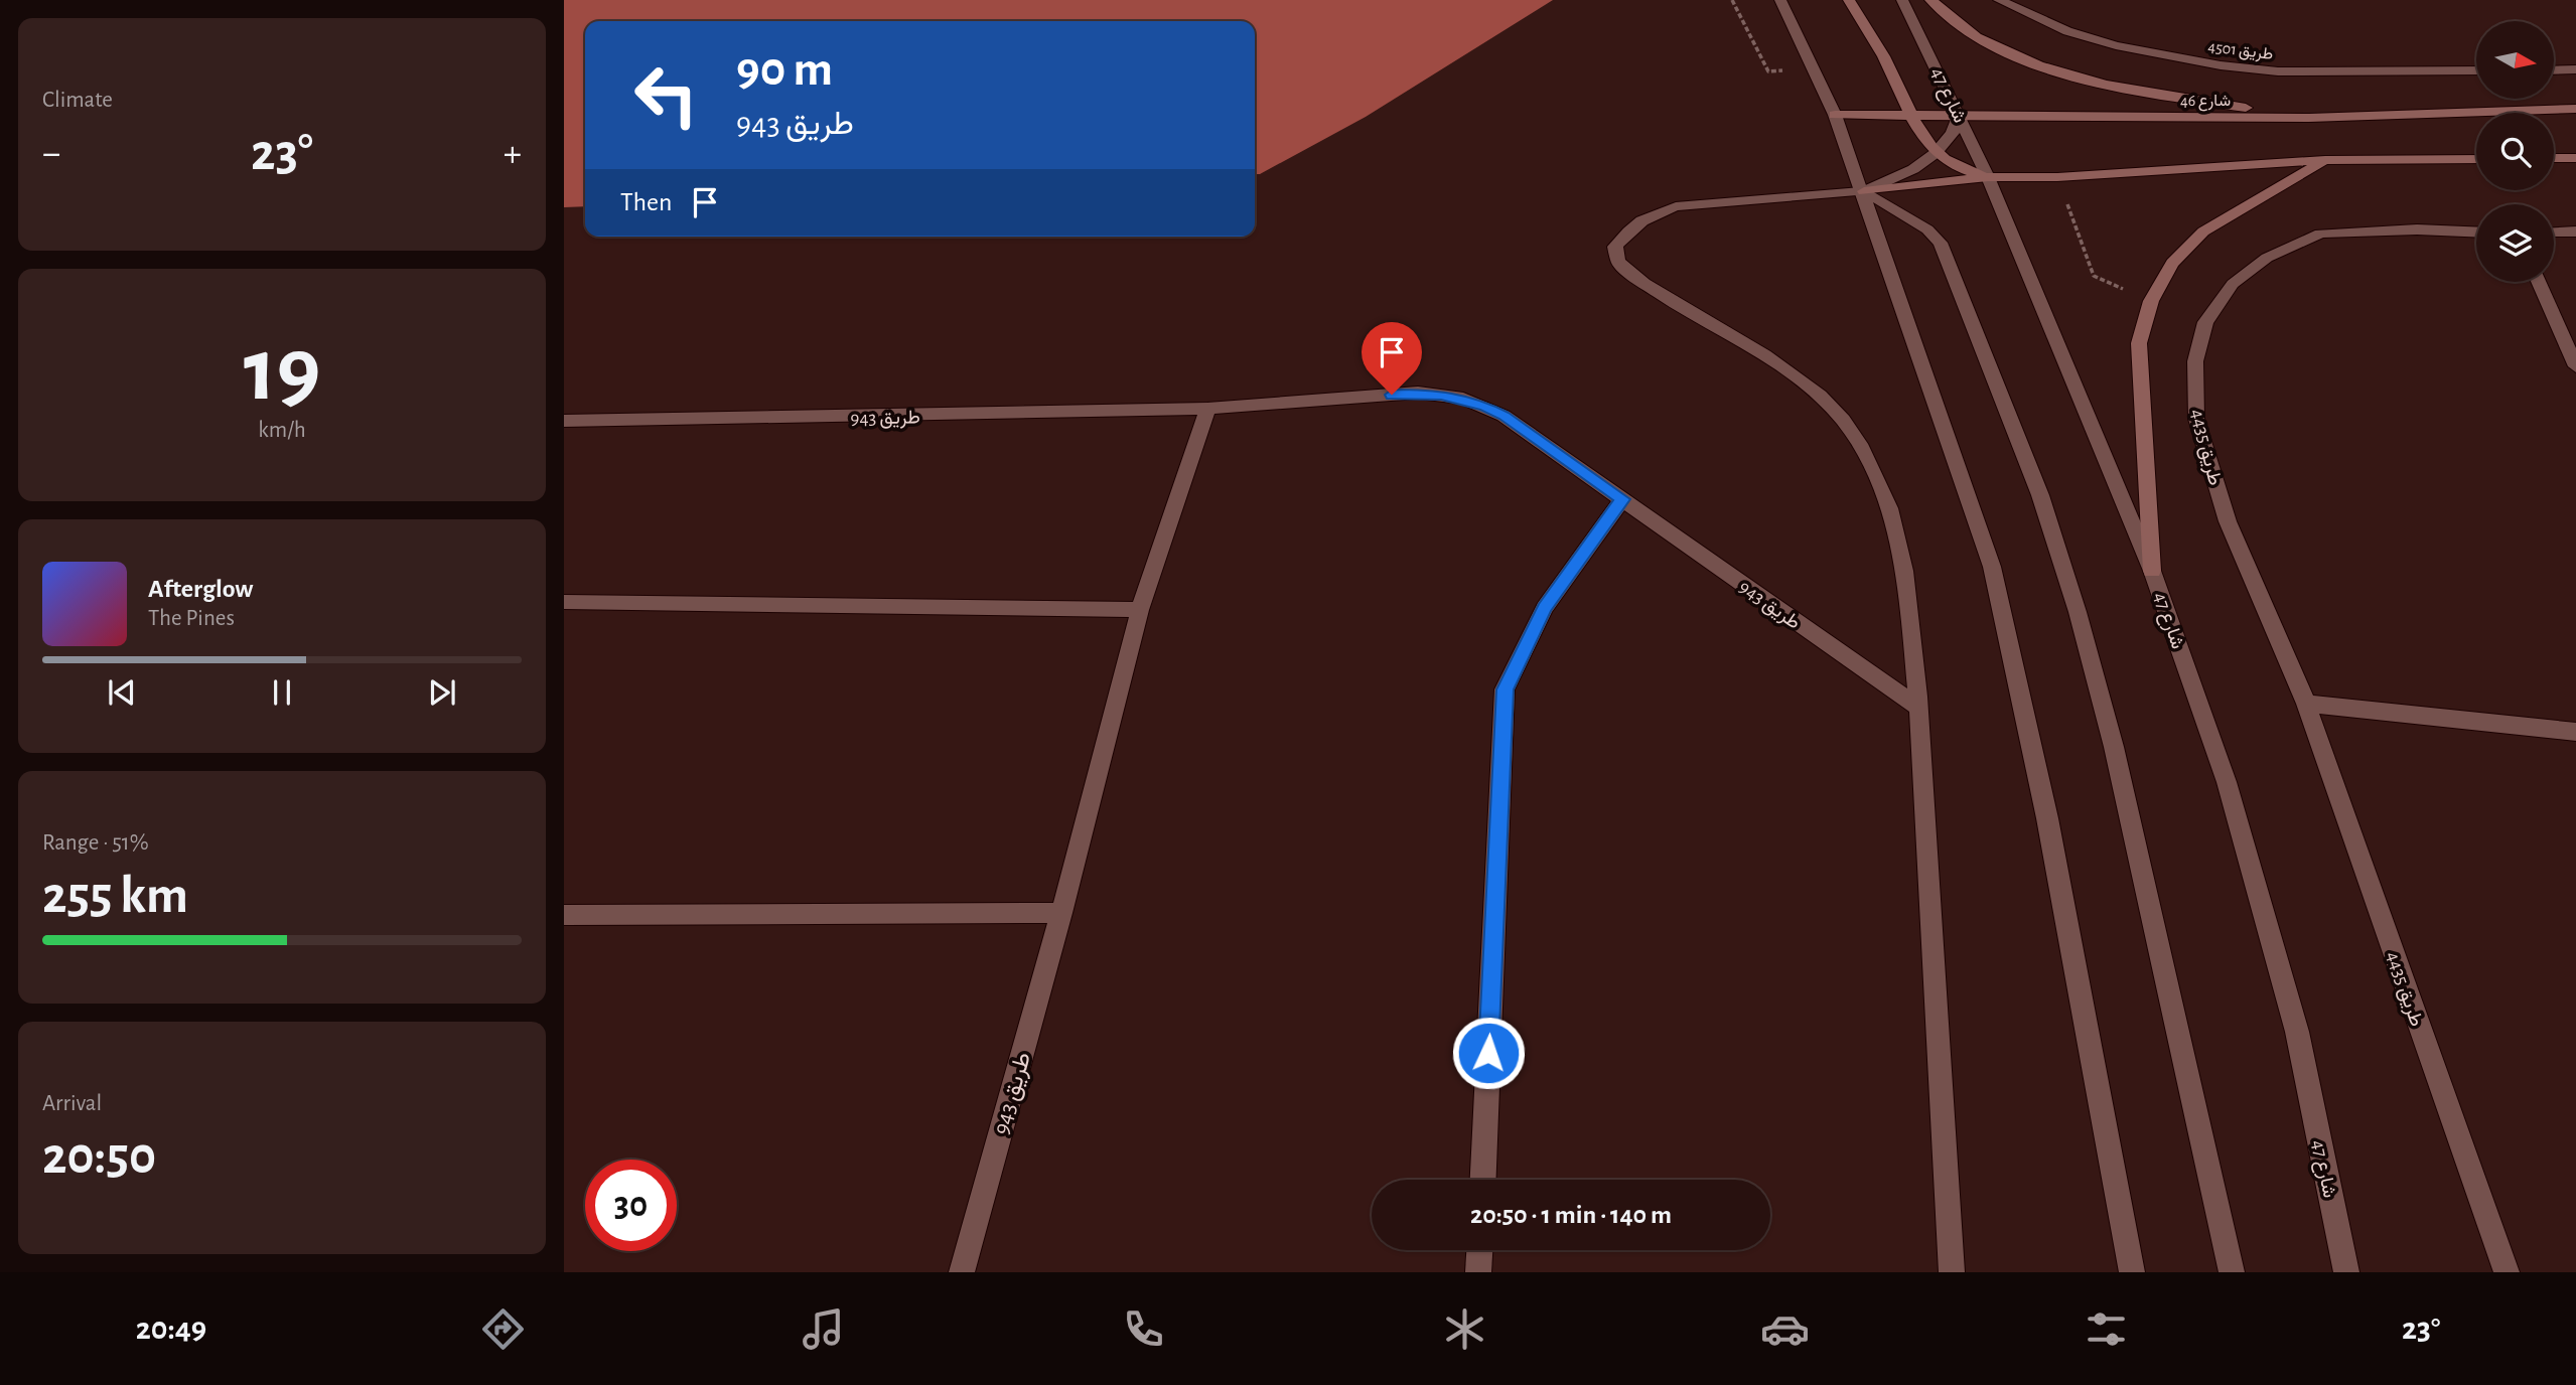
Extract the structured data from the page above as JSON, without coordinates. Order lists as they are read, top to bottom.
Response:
{
  "streets": {
    "main road": ["شارع 46"],
    "street": [
      "طريق 4501",
      "شارع 47",
      "طريق 943",
      "طريق 4435"
    ]
  },
  "crossings": [
    ["شارع 47", "شارع 46"]
  ],
  "north": "right",
  "page": {
    "tile": [
      "Climate",
      ["19", "km/h"],
      ["Range · 51%", "255 km"],
      ["Arrival", "20:50"]
    ],
    "turn": ["90 m", "طريق 943"],
    "heat": ["−", "23°", "+"],
    "then": "Then",
    "song": ["Afterglow", "The Pines"],
    "limit": "30",
    "trip": "20:50 · 1 min · 140 m",
    "tabs": ["20:49", "23°"]
  }
}
